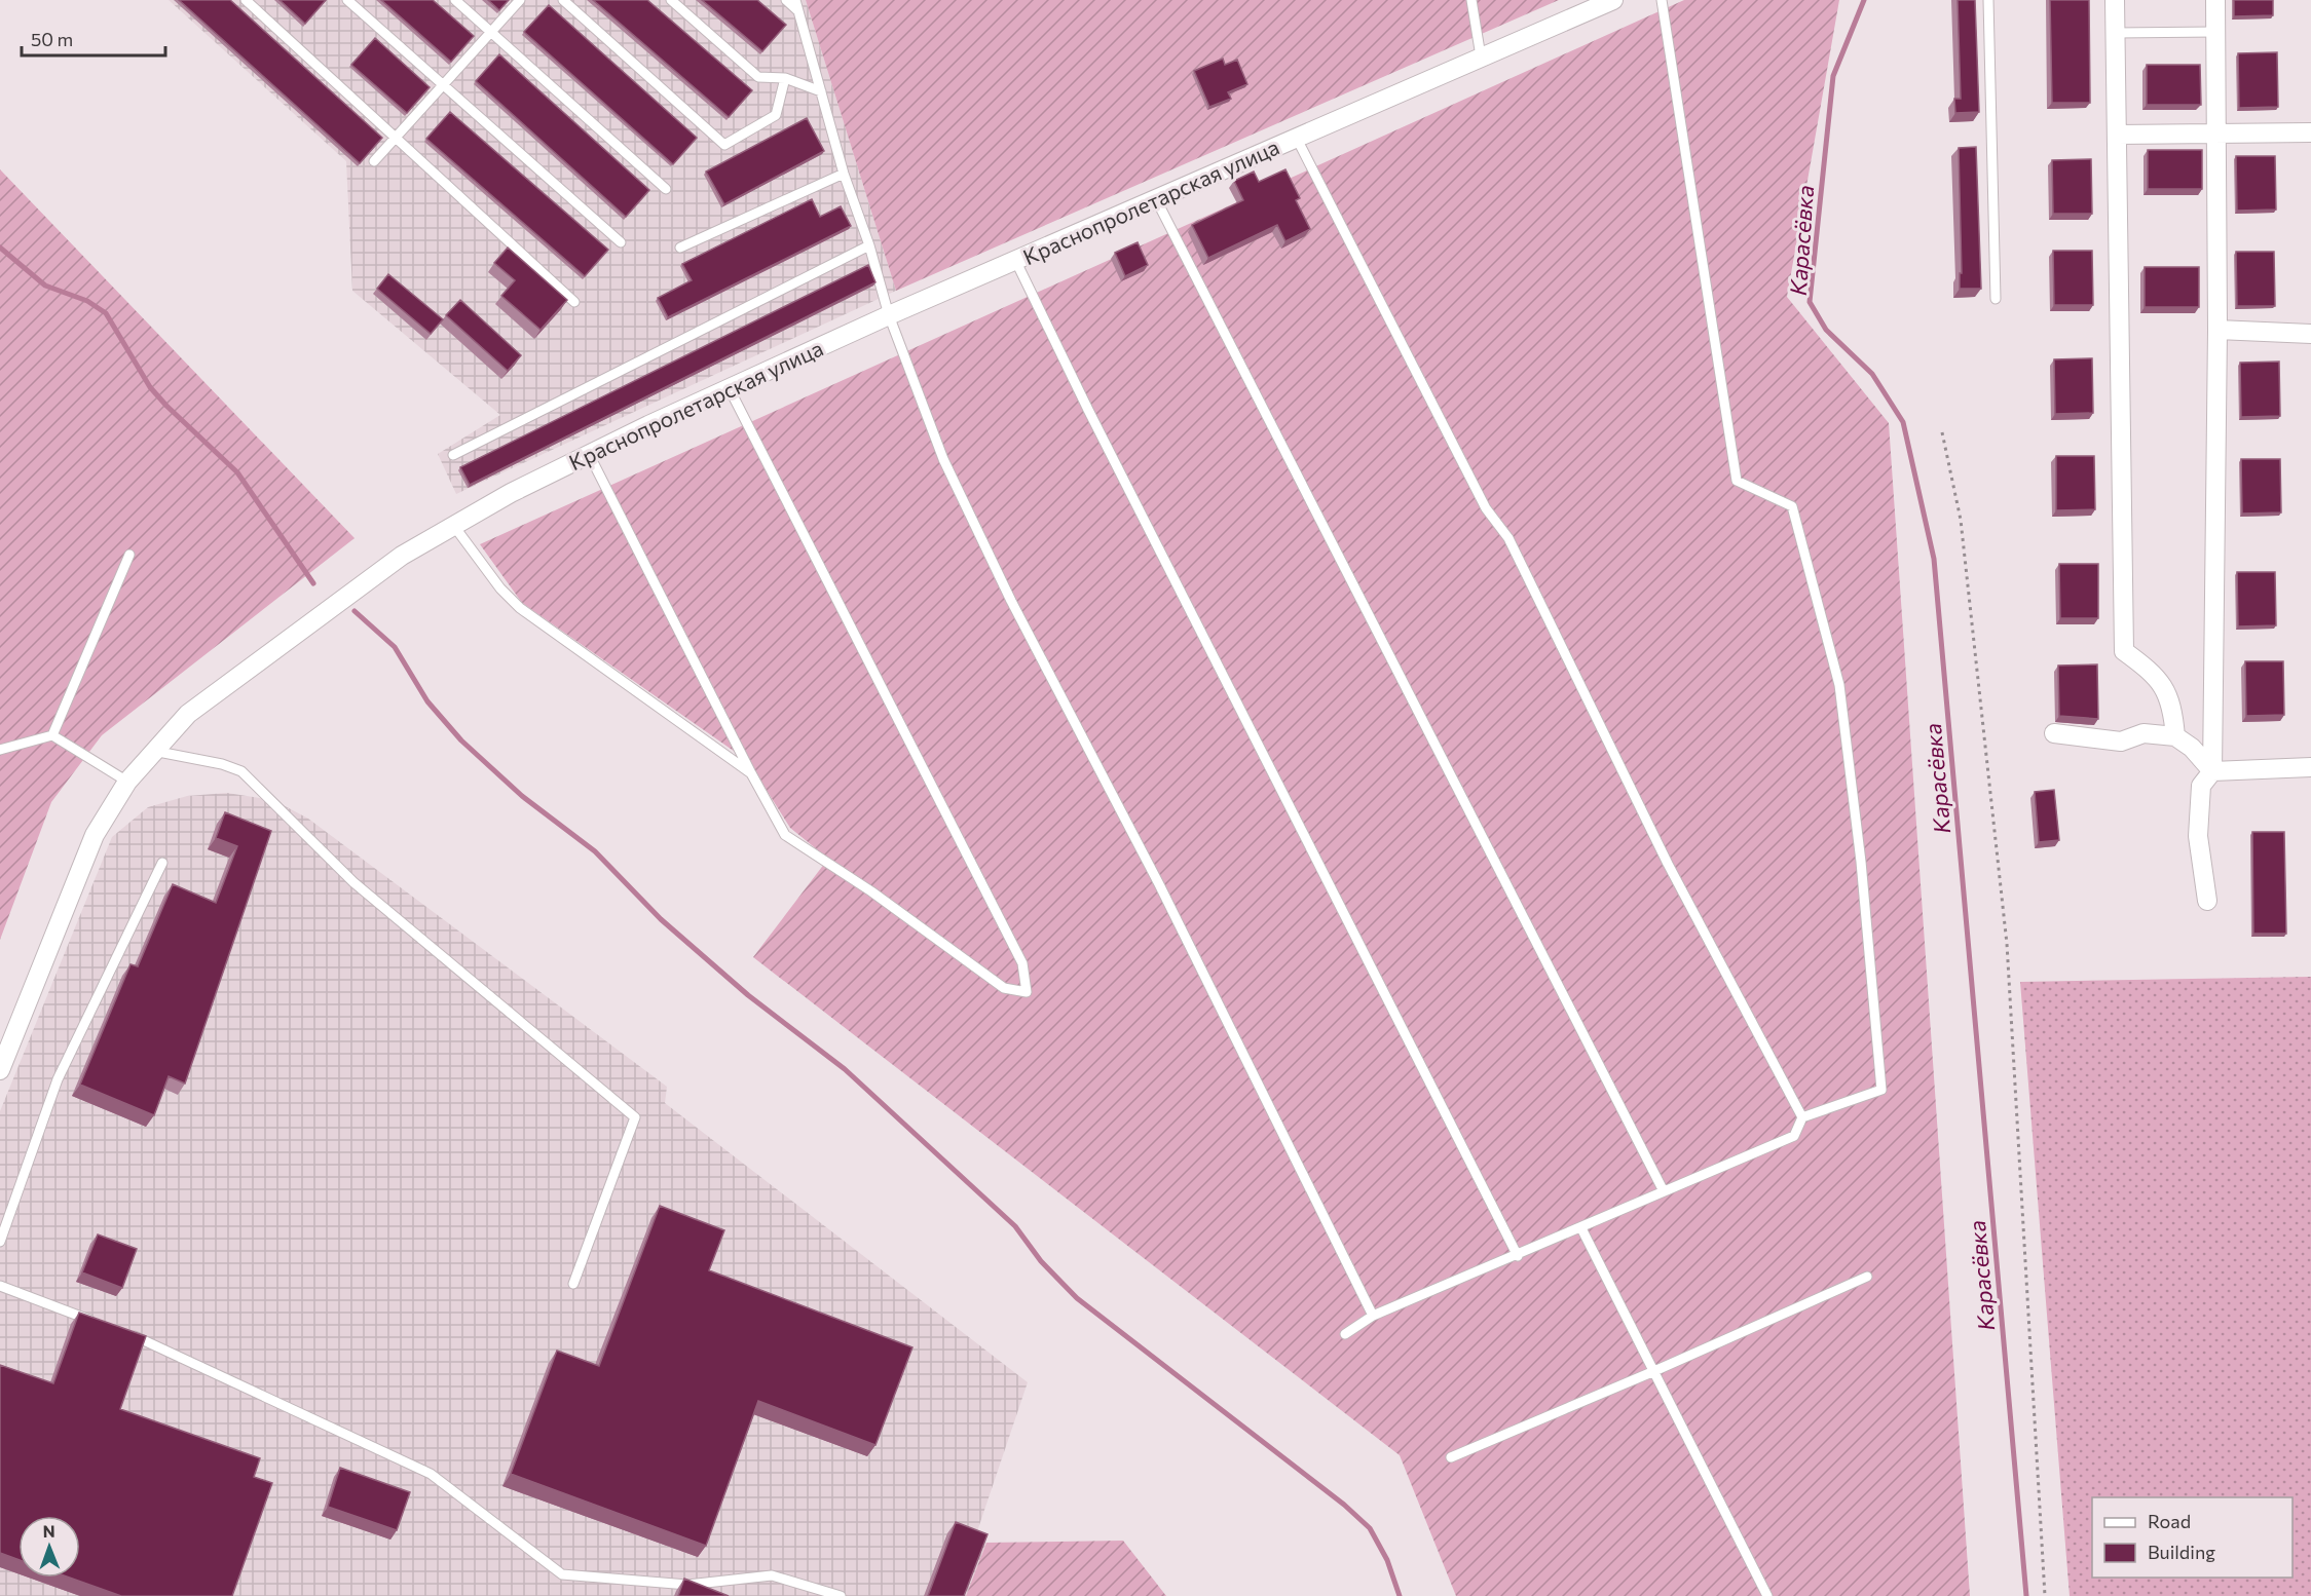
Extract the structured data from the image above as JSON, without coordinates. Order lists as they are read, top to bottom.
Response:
{
  "streets": {
    "street": ["Краснопролетарская улица"]
  },
  "water": ["Карасёвка"],
  "legend": ["Road", "Building"],
  "scale_bar": "50 m",
  "north": "top"
}
